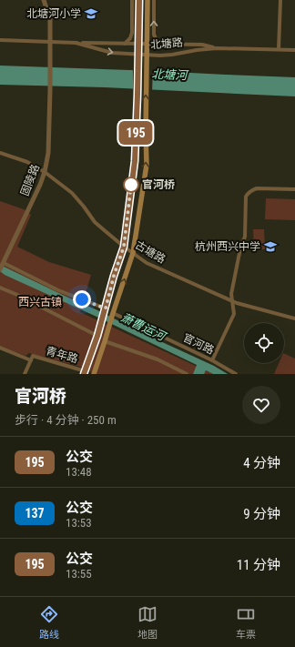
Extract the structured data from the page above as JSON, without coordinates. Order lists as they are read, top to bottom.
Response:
{
  "streets": {
    "street": [
      "北塘路",
      "固陵路",
      "古塘路",
      "官河路",
      "青年路"
    ]
  },
  "crossings": [
    ["北塘路", "固陵路"],
    ["固陵路", "古塘路"]
  ],
  "water": ["北塘河", "萧曹运河"],
  "parks": ["西兴古镇"],
  "places": {
    "school or university": ["北塘河小学", "杭州西兴中学"],
    "other": ["官河桥"]
  },
  "lines": ["bus line 195"],
  "page": {
    "on_map": "195",
    "heading": ["官河桥", "步行 · 4 分钟 · 250 m"],
    "list": [
      {
        "mark": "195",
        "name": "公交",
        "note": "13:48",
        "value": "4 分钟"
      },
      {
        "mark": "137",
        "name": "公交",
        "note": "13:53",
        "value": "9 分钟"
      },
      {
        "mark": "195",
        "name": "公交",
        "note": "13:55",
        "value": "11 分钟"
      }
    ],
    "tabs": ["路线", "地图", "车票"]
  }
}
